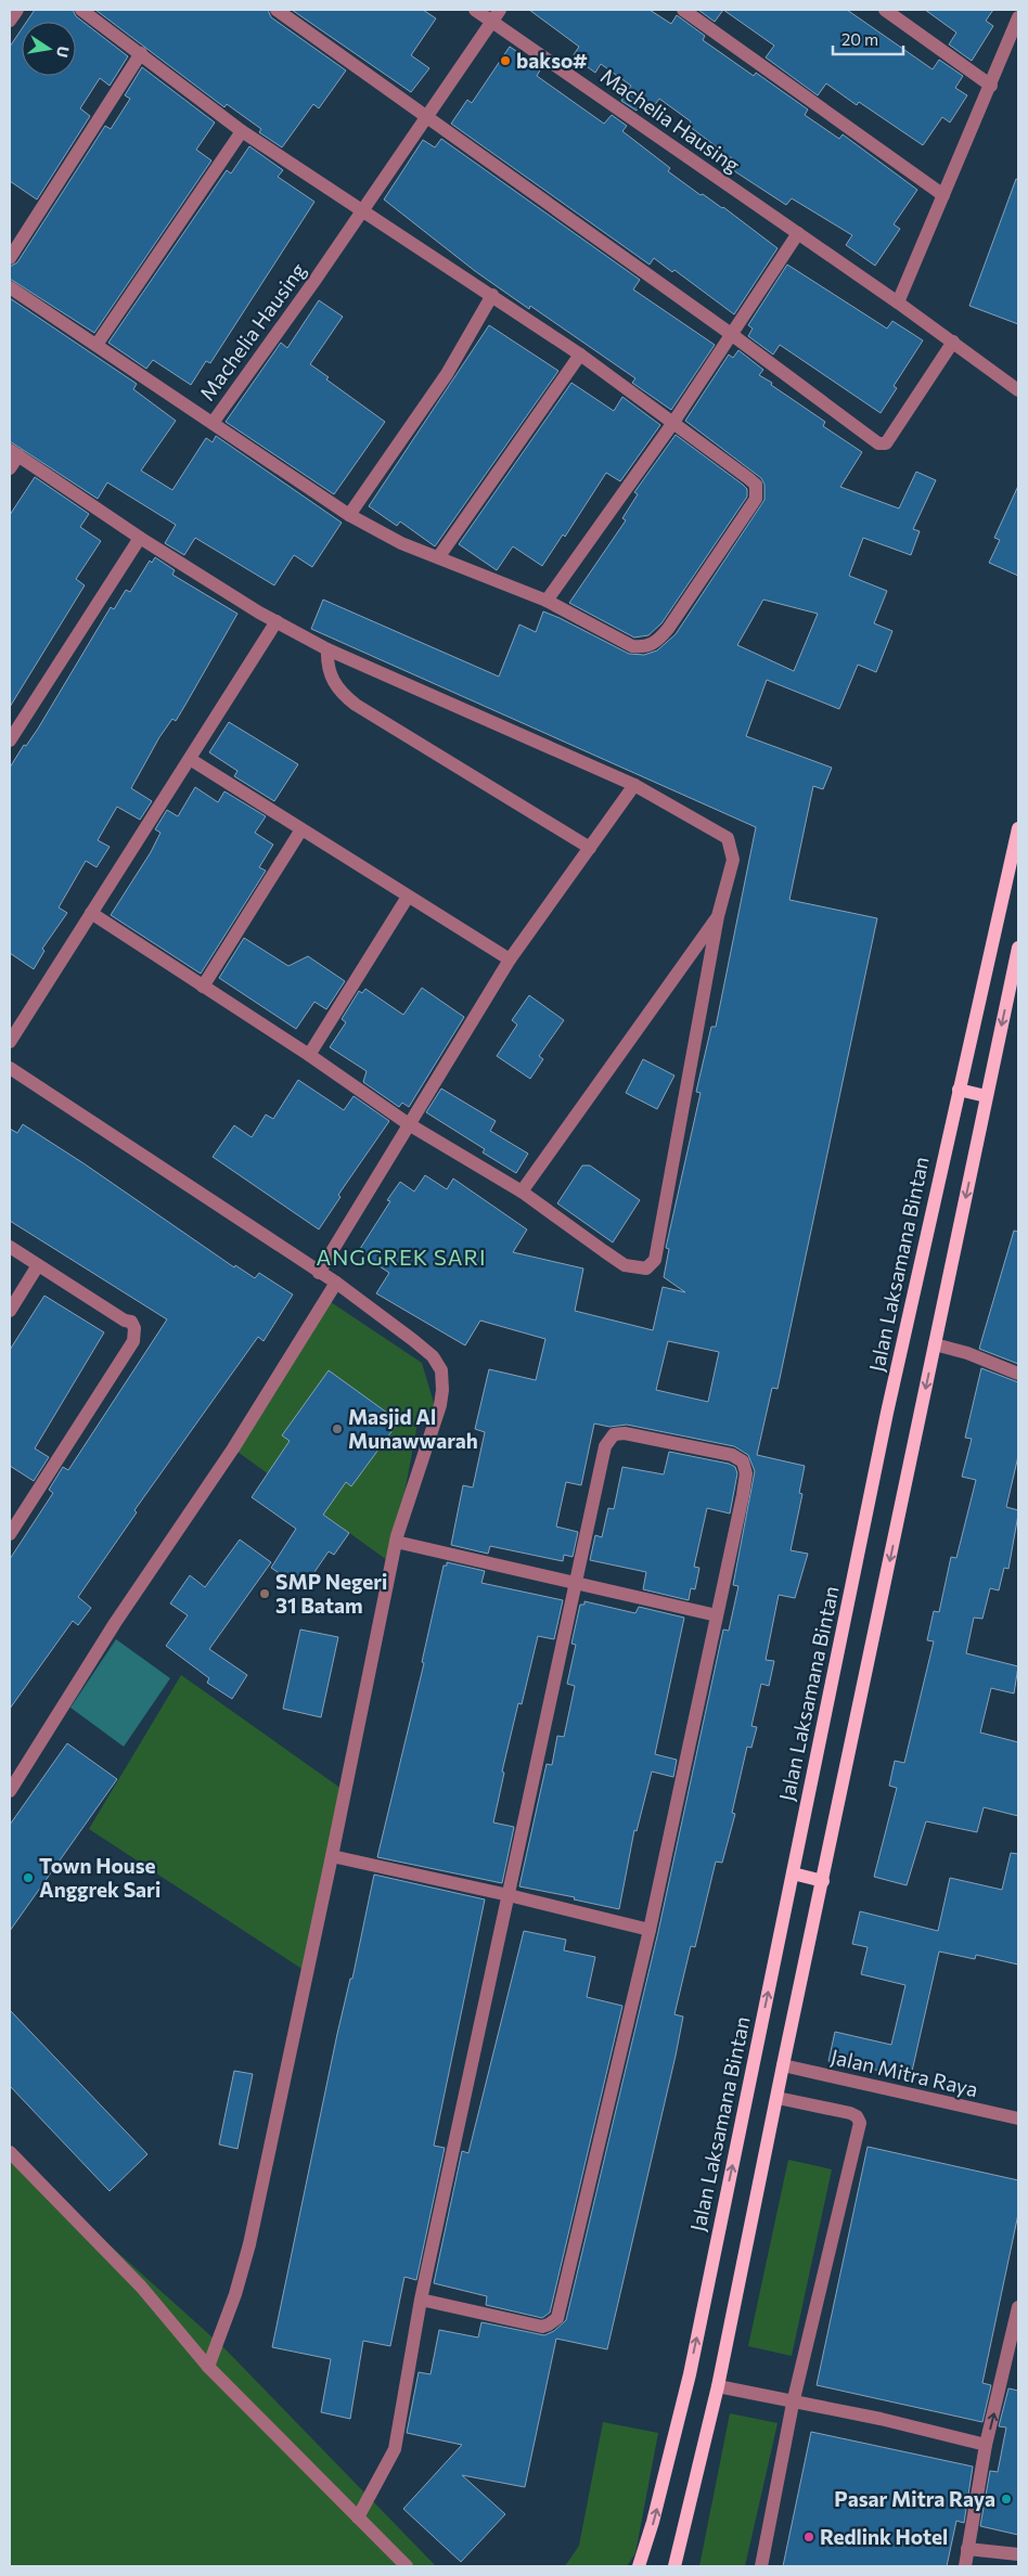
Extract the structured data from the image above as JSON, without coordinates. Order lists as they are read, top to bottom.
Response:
{
  "streets": {
    "main road": ["Jalan Laksamana Bintan"],
    "street": ["Machelia Hausing", "Jalan Mitra Raya"]
  },
  "districts": ["ANGGREK SARI"],
  "places": [
    "bakso#",
    "Masjid Al Munawwarah",
    "SMP Negeri 31 Batam",
    "Town House Anggrek Sari",
    "Pasar Mitra Raya",
    "Redlink Hotel"
  ],
  "scale_bar": "20 m",
  "north": "right"
}
